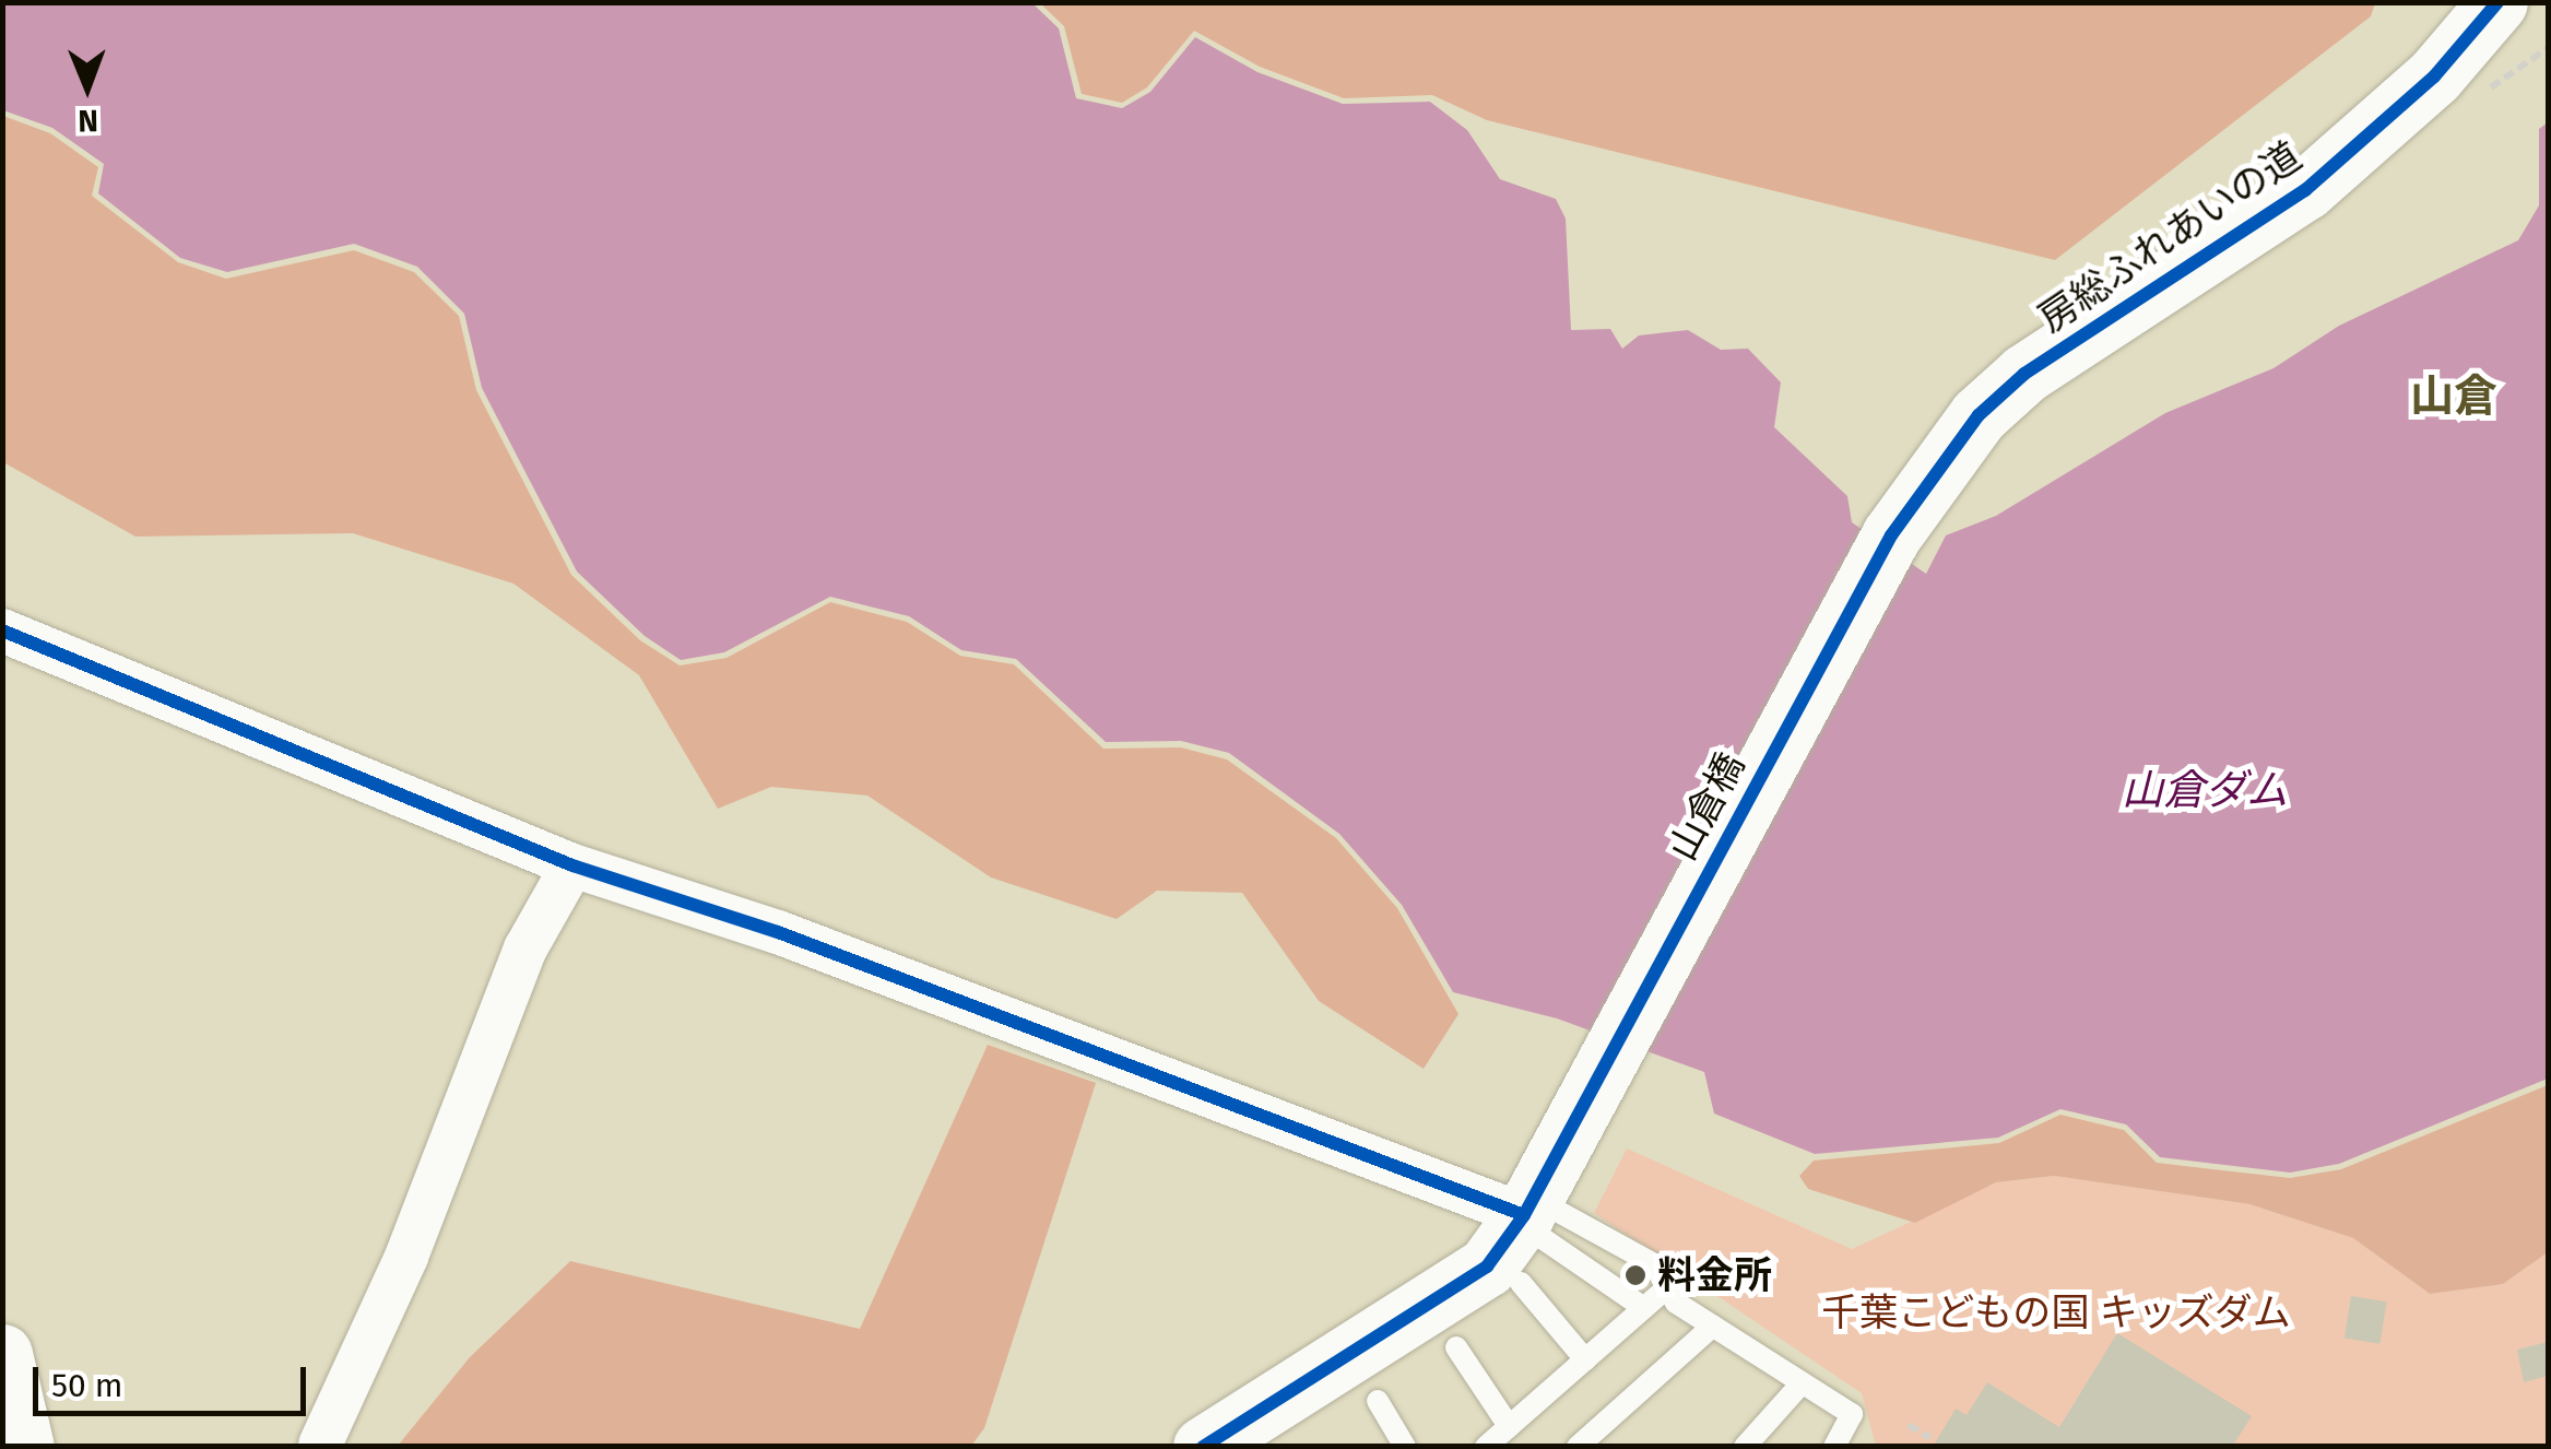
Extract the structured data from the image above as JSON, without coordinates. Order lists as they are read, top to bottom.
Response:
{
  "streets": {
    "street": ["房総ふれあいの道", "山倉橋"]
  },
  "crossings": [
    ["房総ふれあいの道", "山倉橋"]
  ],
  "districts": ["山倉"],
  "water": ["山倉ダム"],
  "parks": ["千葉こどもの国 キッズダム"],
  "places": ["料金所"],
  "scale_bar": "50 m",
  "north": "bottom"
}
